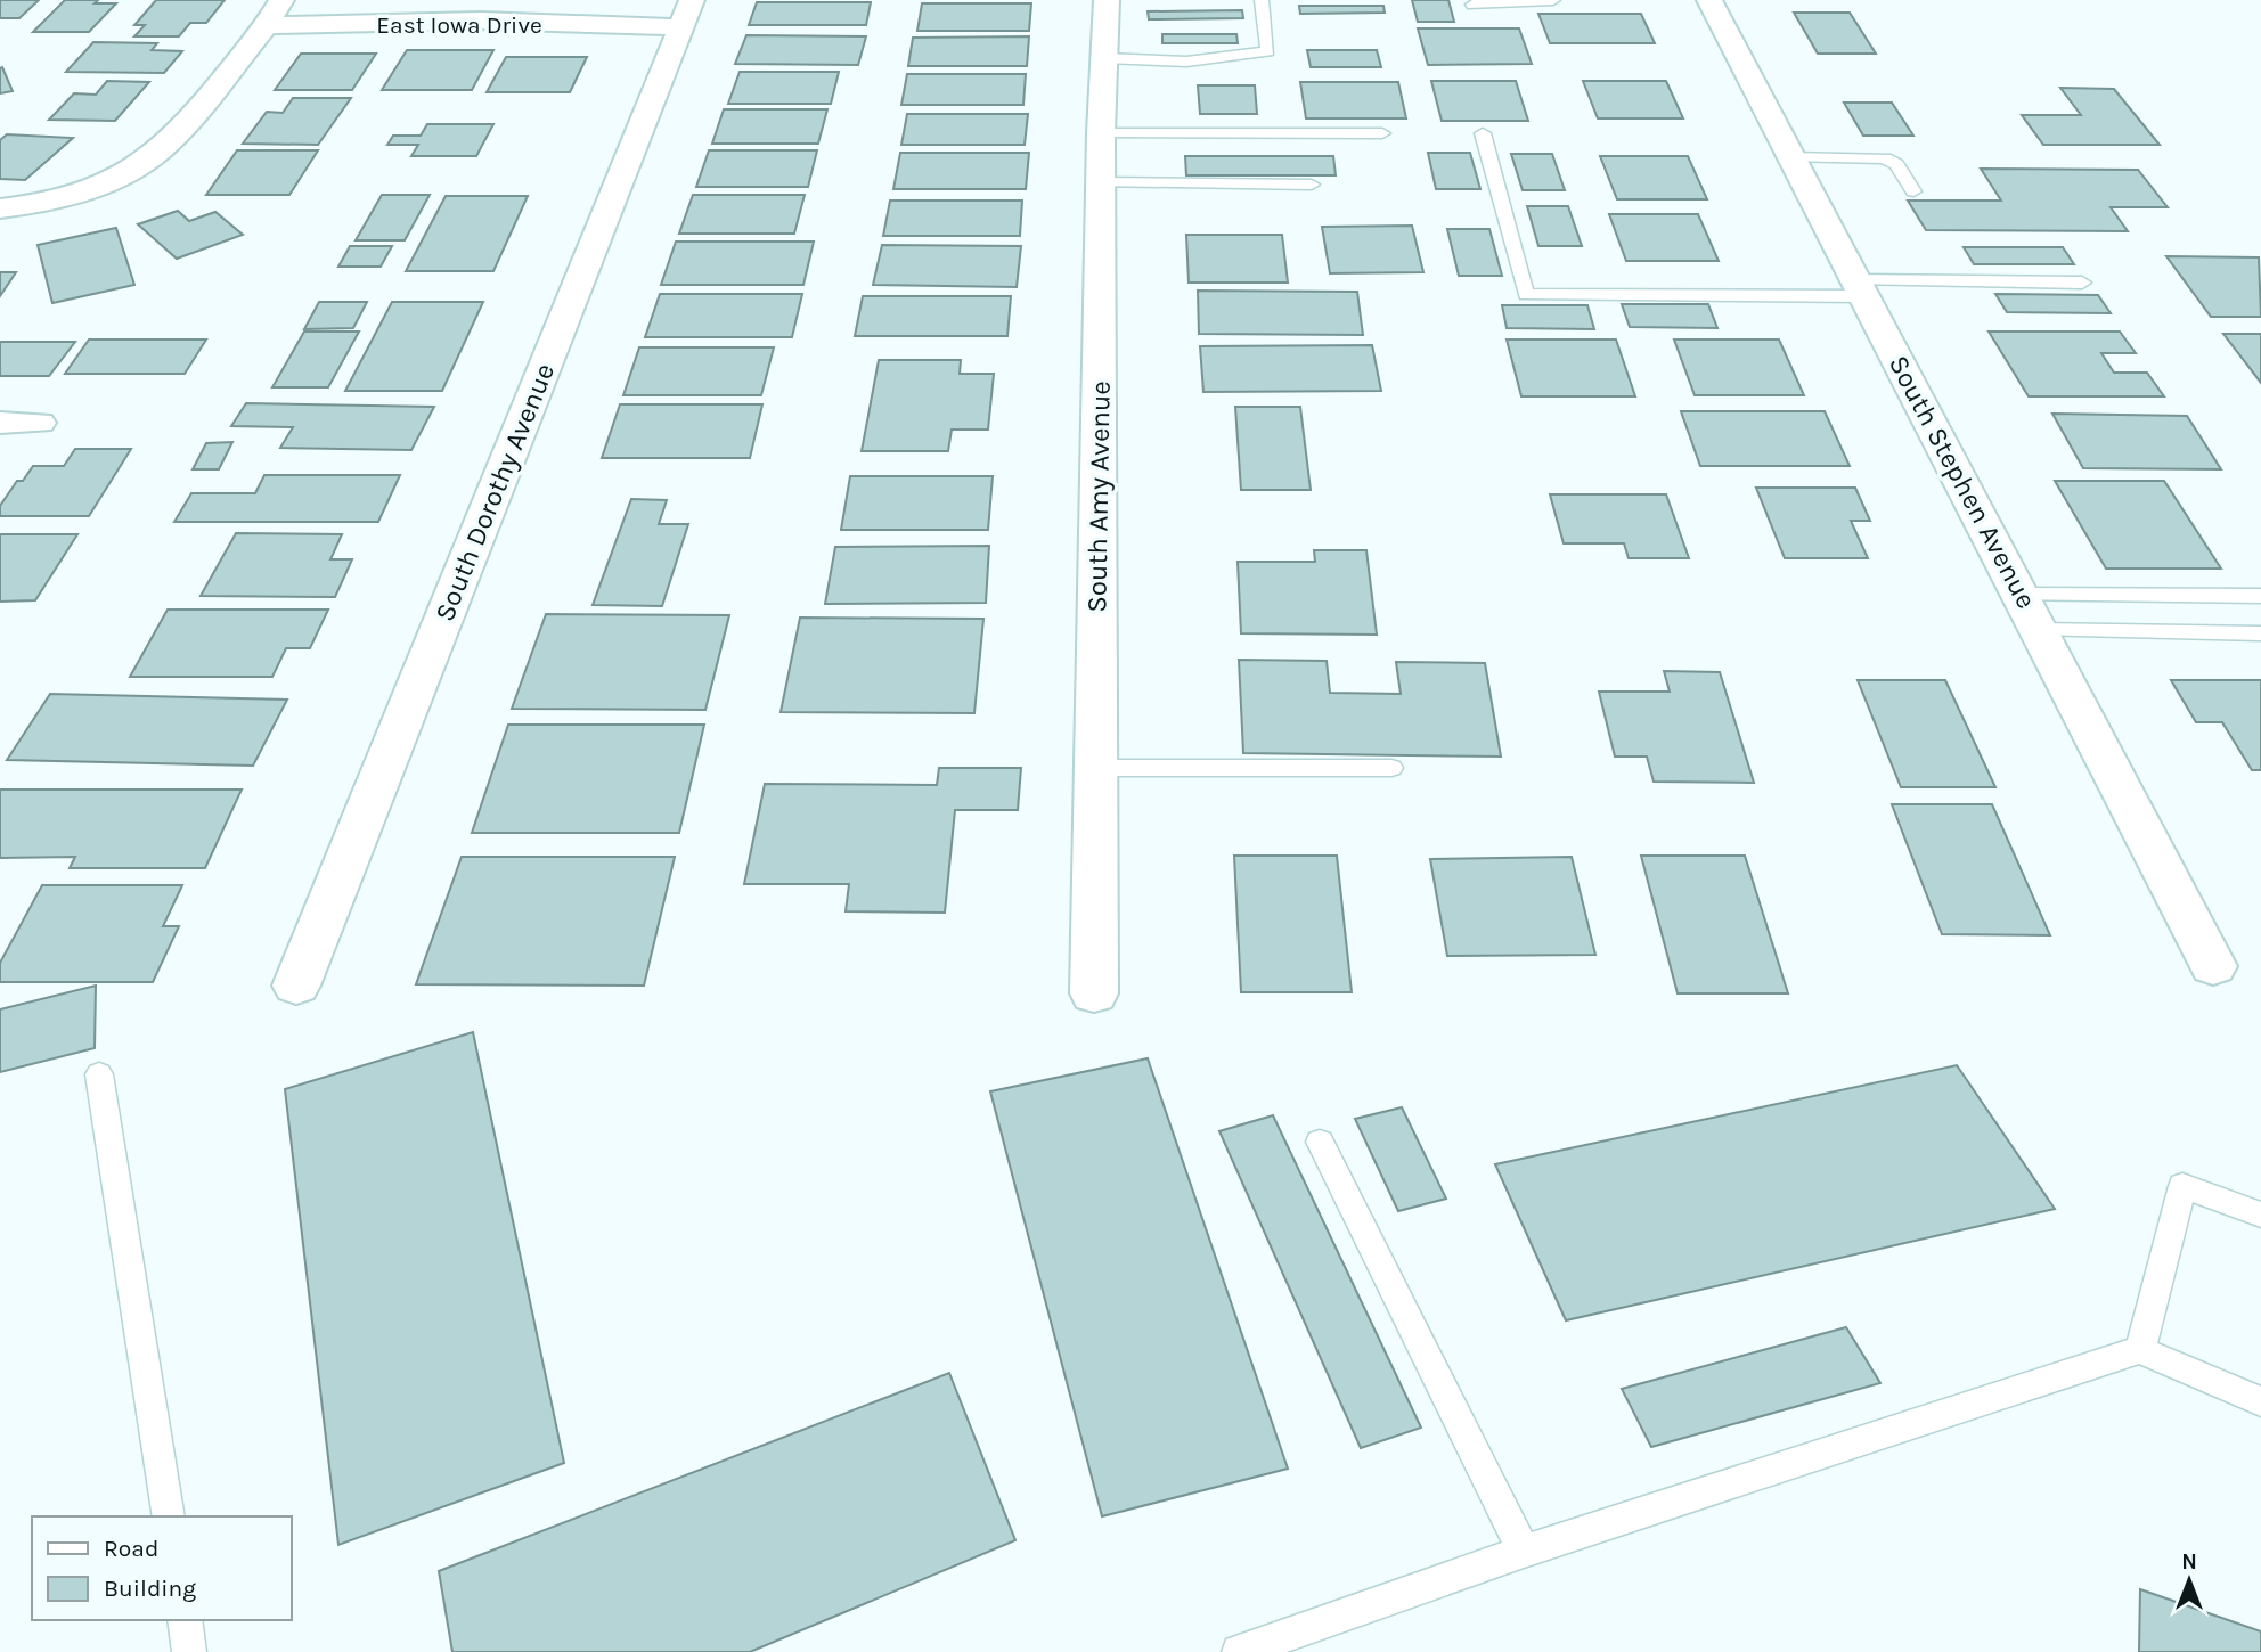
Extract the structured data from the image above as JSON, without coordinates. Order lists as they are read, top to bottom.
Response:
{
  "streets": {
    "street": [
      "East Iowa Drive",
      "South Stephen Avenue",
      "South Dorothy Avenue",
      "South Amy Avenue"
    ]
  },
  "crossings": [
    ["East Iowa Drive", "South Dorothy Avenue"]
  ],
  "legend": ["Road", "Building"],
  "north": "top"
}
